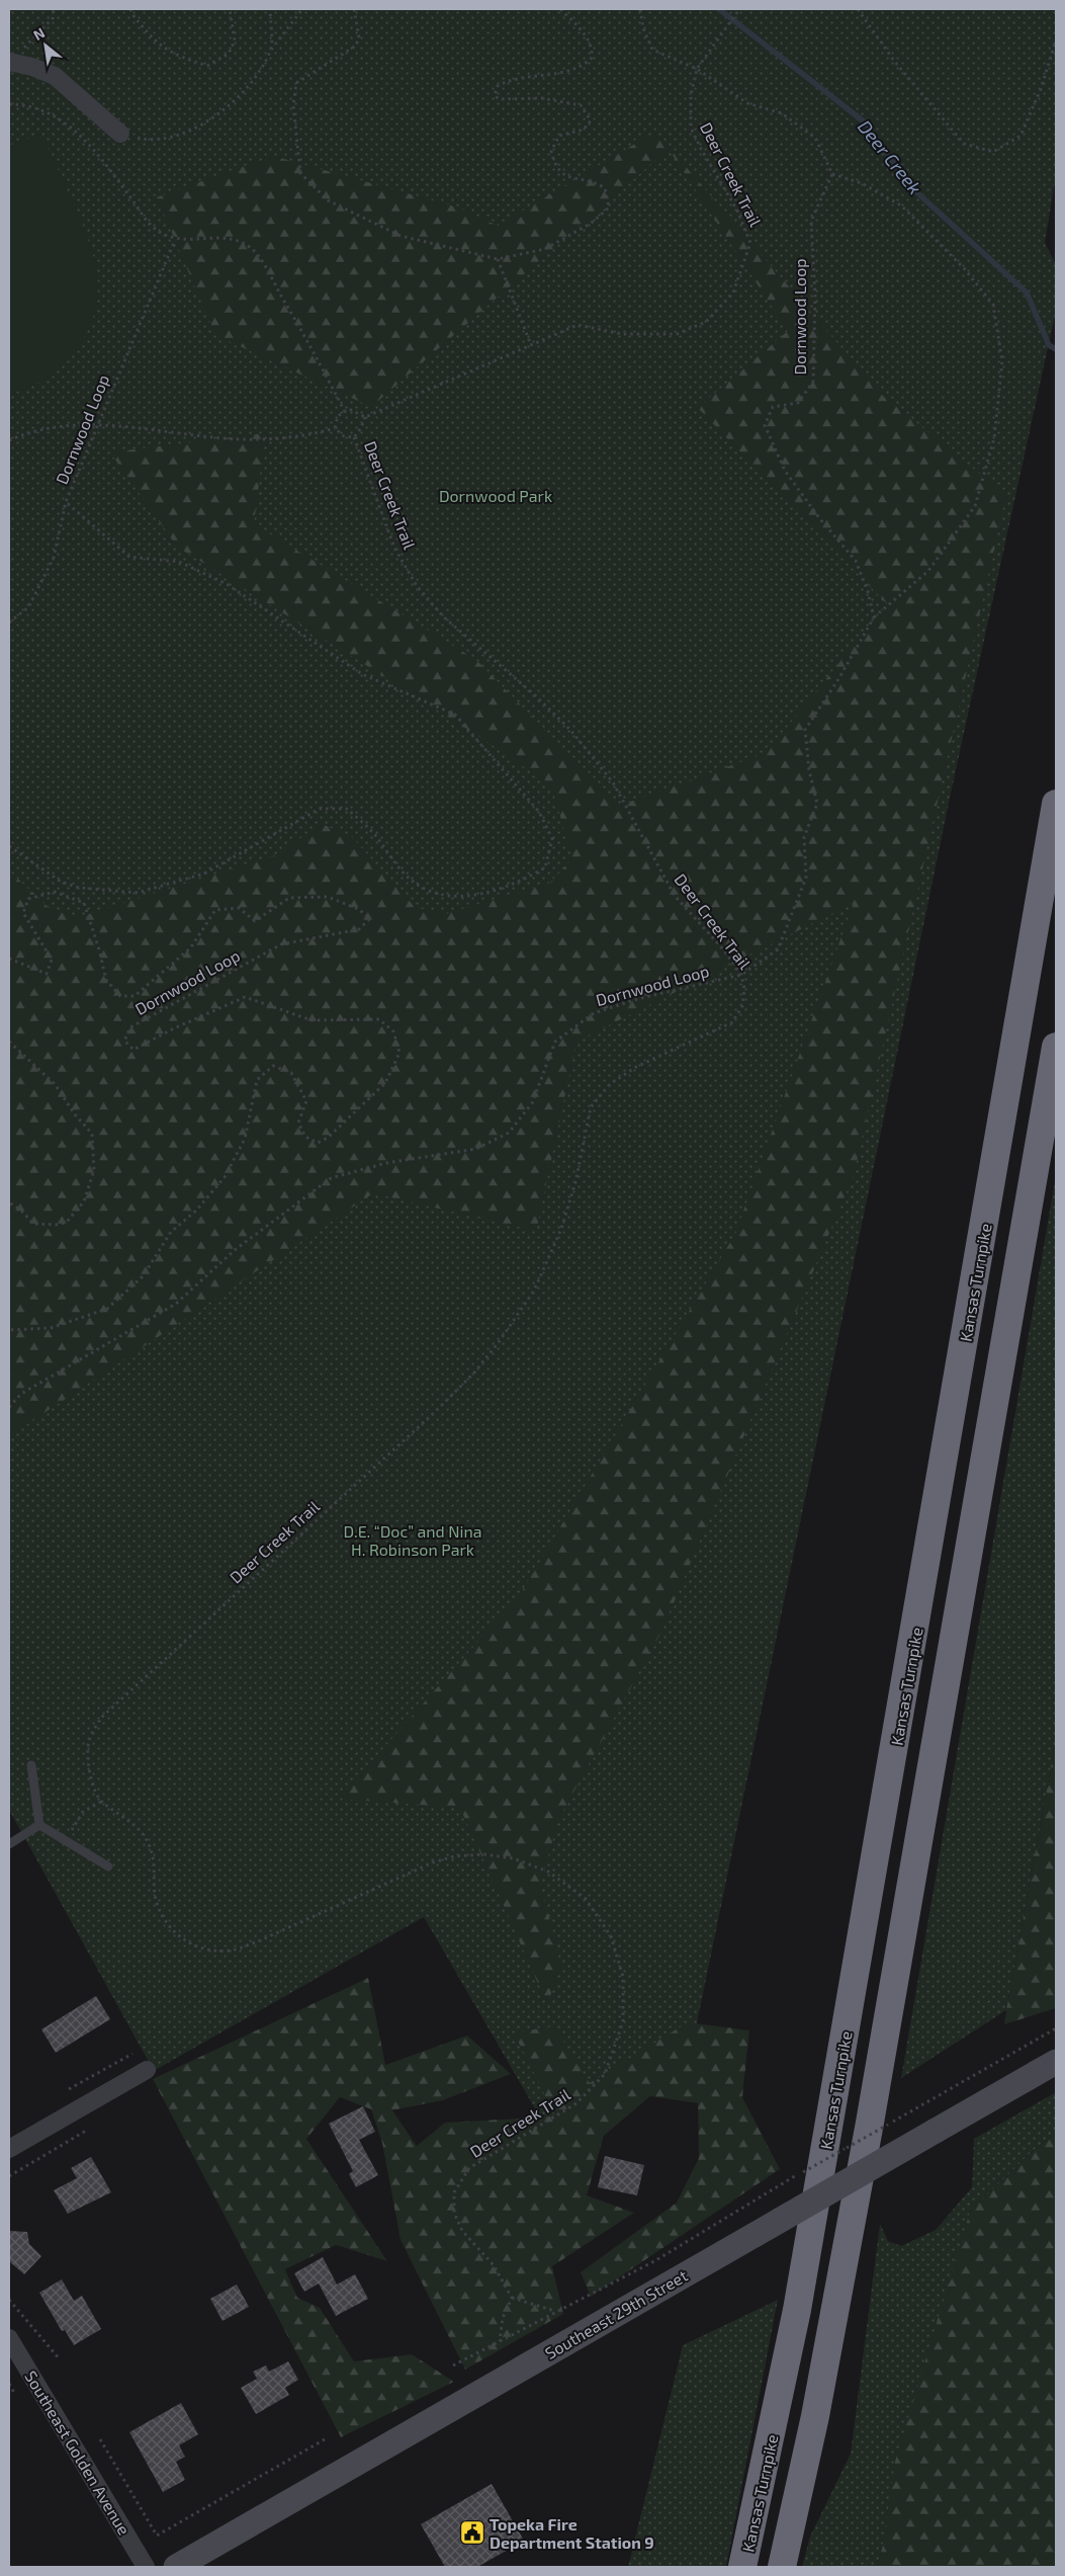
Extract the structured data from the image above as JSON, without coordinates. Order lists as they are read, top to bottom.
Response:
{
  "streets": {
    "highway": ["Kansas Turnpike"],
    "main road": ["Southeast 29th Street"],
    "street": ["Southeast Golden Avenue"],
    "path": ["Deer Creek Trail", "Dornwood Loop"]
  },
  "crossings": [
    ["Deer Creek Trail", "Dornwood Loop"]
  ],
  "water": ["Deer Creek"],
  "parks": ["Dornwood Park", "D.E. “Doc” and Nina H. Robinson Park"],
  "places": {
    "public building": ["Topeka Fire Department Station 9"]
  },
  "north": "top left"
}
